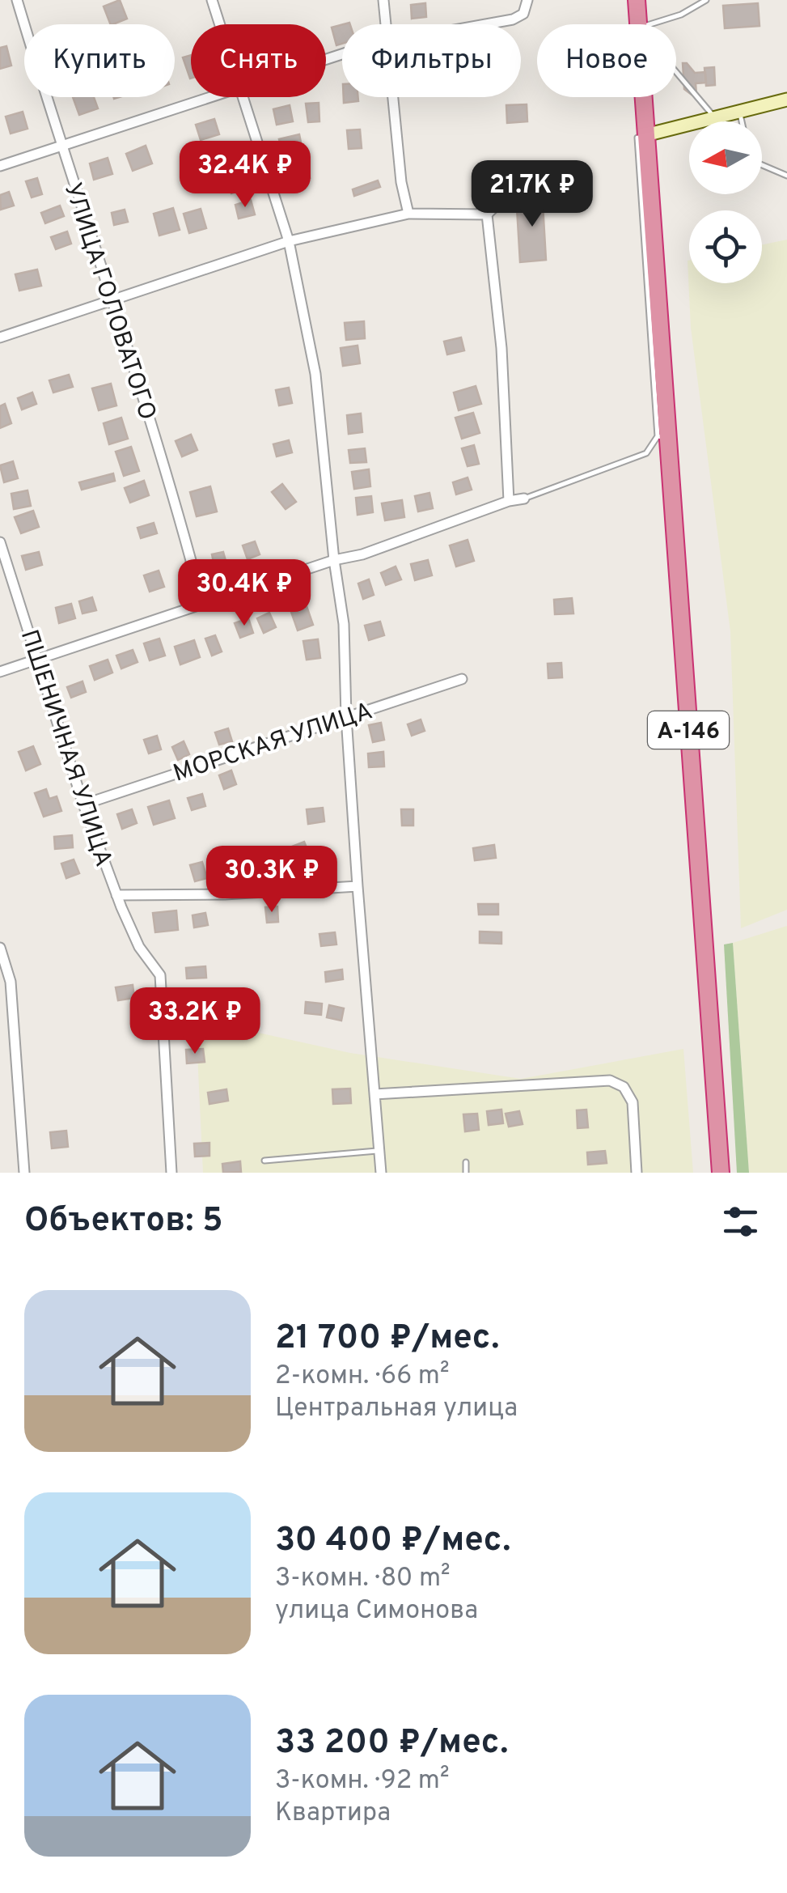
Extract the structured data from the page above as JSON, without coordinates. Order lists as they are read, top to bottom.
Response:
{
  "streets": {
    "highway": ["А-146"],
    "street": ["УЛИЦА ГОЛОВАТОГО", "МОРСКАЯ УЛИЦА", "ПШЕНИЧНАЯ УЛИЦА"]
  },
  "crossings": [
    ["МОРСКАЯ УЛИЦА", "ПШЕНИЧНАЯ УЛИЦА"]
  ],
  "north": "left",
  "page": {
    "chip": [
      "Купить",
      "Снять",
      "Фильтры",
      "Новое"
    ],
    "price": [
      "32.4K ₽",
      "21.7K ₽",
      "30.4K ₽",
      "30.3K ₽",
      "33.2K ₽"
    ],
    "heading": "Объектов: 5",
    "list": [
      {
        "name": "21 700 ₽/мес.",
        "note": "2-комн. · 66 m² · Центральная улица"
      },
      {
        "name": "30 400 ₽/мес.",
        "note": "3-комн. · 80 m² · улица Симонова"
      },
      {
        "name": "33 200 ₽/мес.",
        "note": "3-комн. · 92 m² · Квартира"
      }
    ]
  }
}
